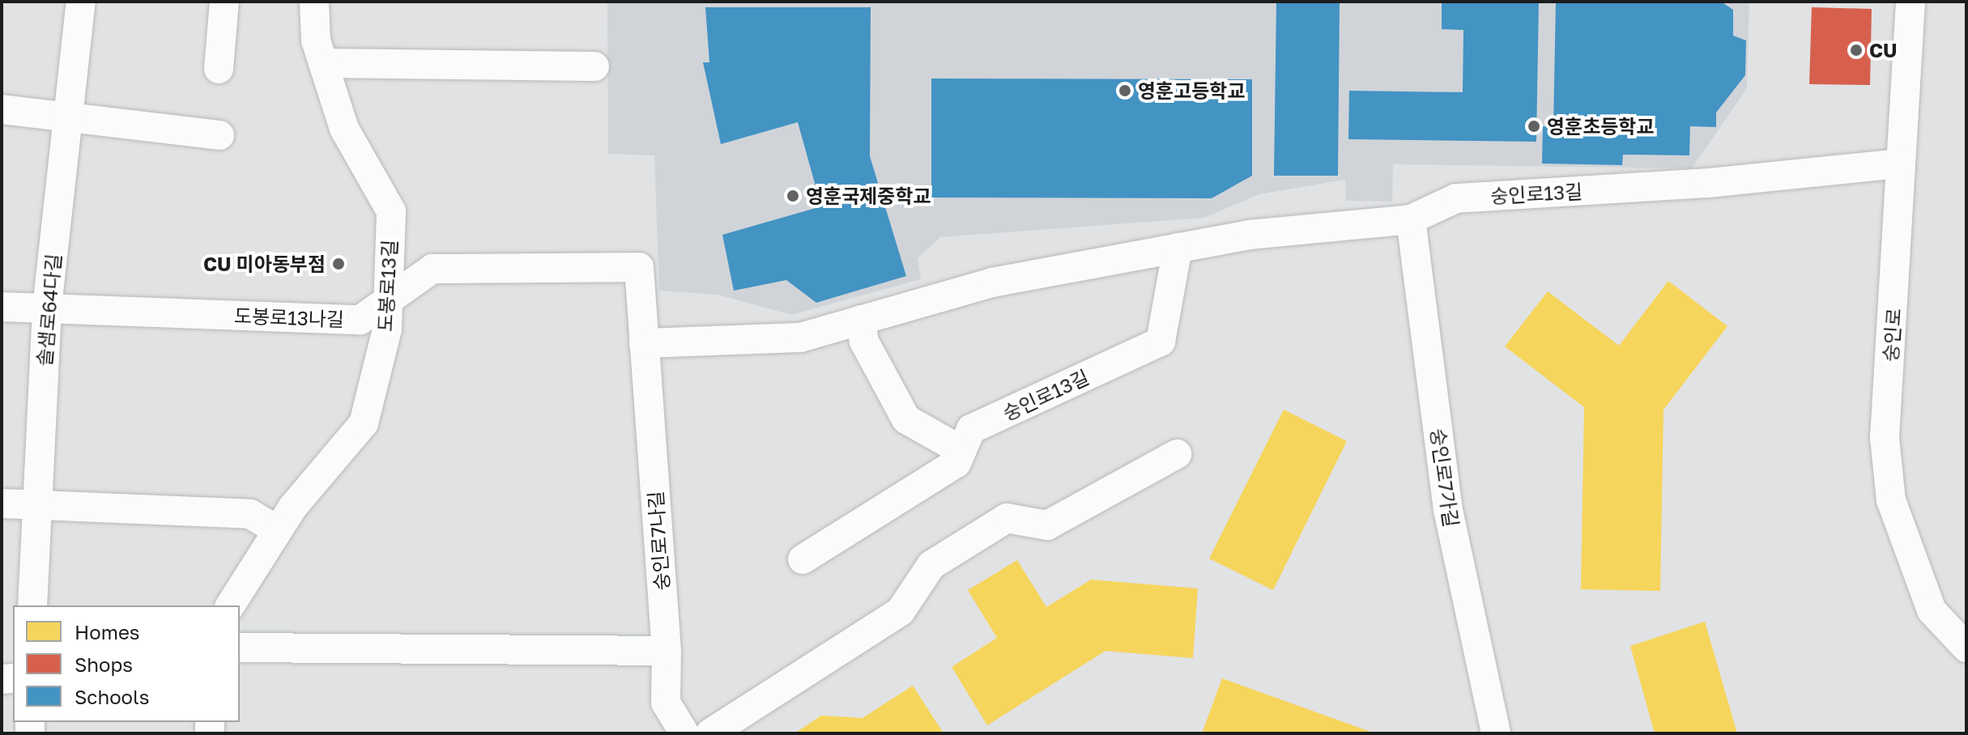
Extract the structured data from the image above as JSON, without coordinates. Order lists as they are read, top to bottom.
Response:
{
  "streets": {
    "street": [
      "숭인로13길",
      "도봉로13길",
      "솔샘로64다길",
      "도봉로13나길",
      "숭인로",
      "숭인로7가길",
      "숭인로7나길"
    ]
  },
  "crossings": [
    ["숭인로13길", "도봉로13나길"],
    ["숭인로13길", "숭인로"],
    ["숭인로13길", "숭인로7가길"],
    ["숭인로13길", "숭인로7나길"],
    ["도봉로13길", "도봉로13나길"],
    ["솔샘로64다길", "도봉로13나길"],
    ["도봉로13나길", "숭인로7나길"]
  ],
  "places": [
    "CU",
    "영훈고등학교",
    "영훈초등학교",
    "영훈국제중학교",
    "CU 미아동부점"
  ],
  "legend": ["Homes", "Shops", "Schools"]
}
